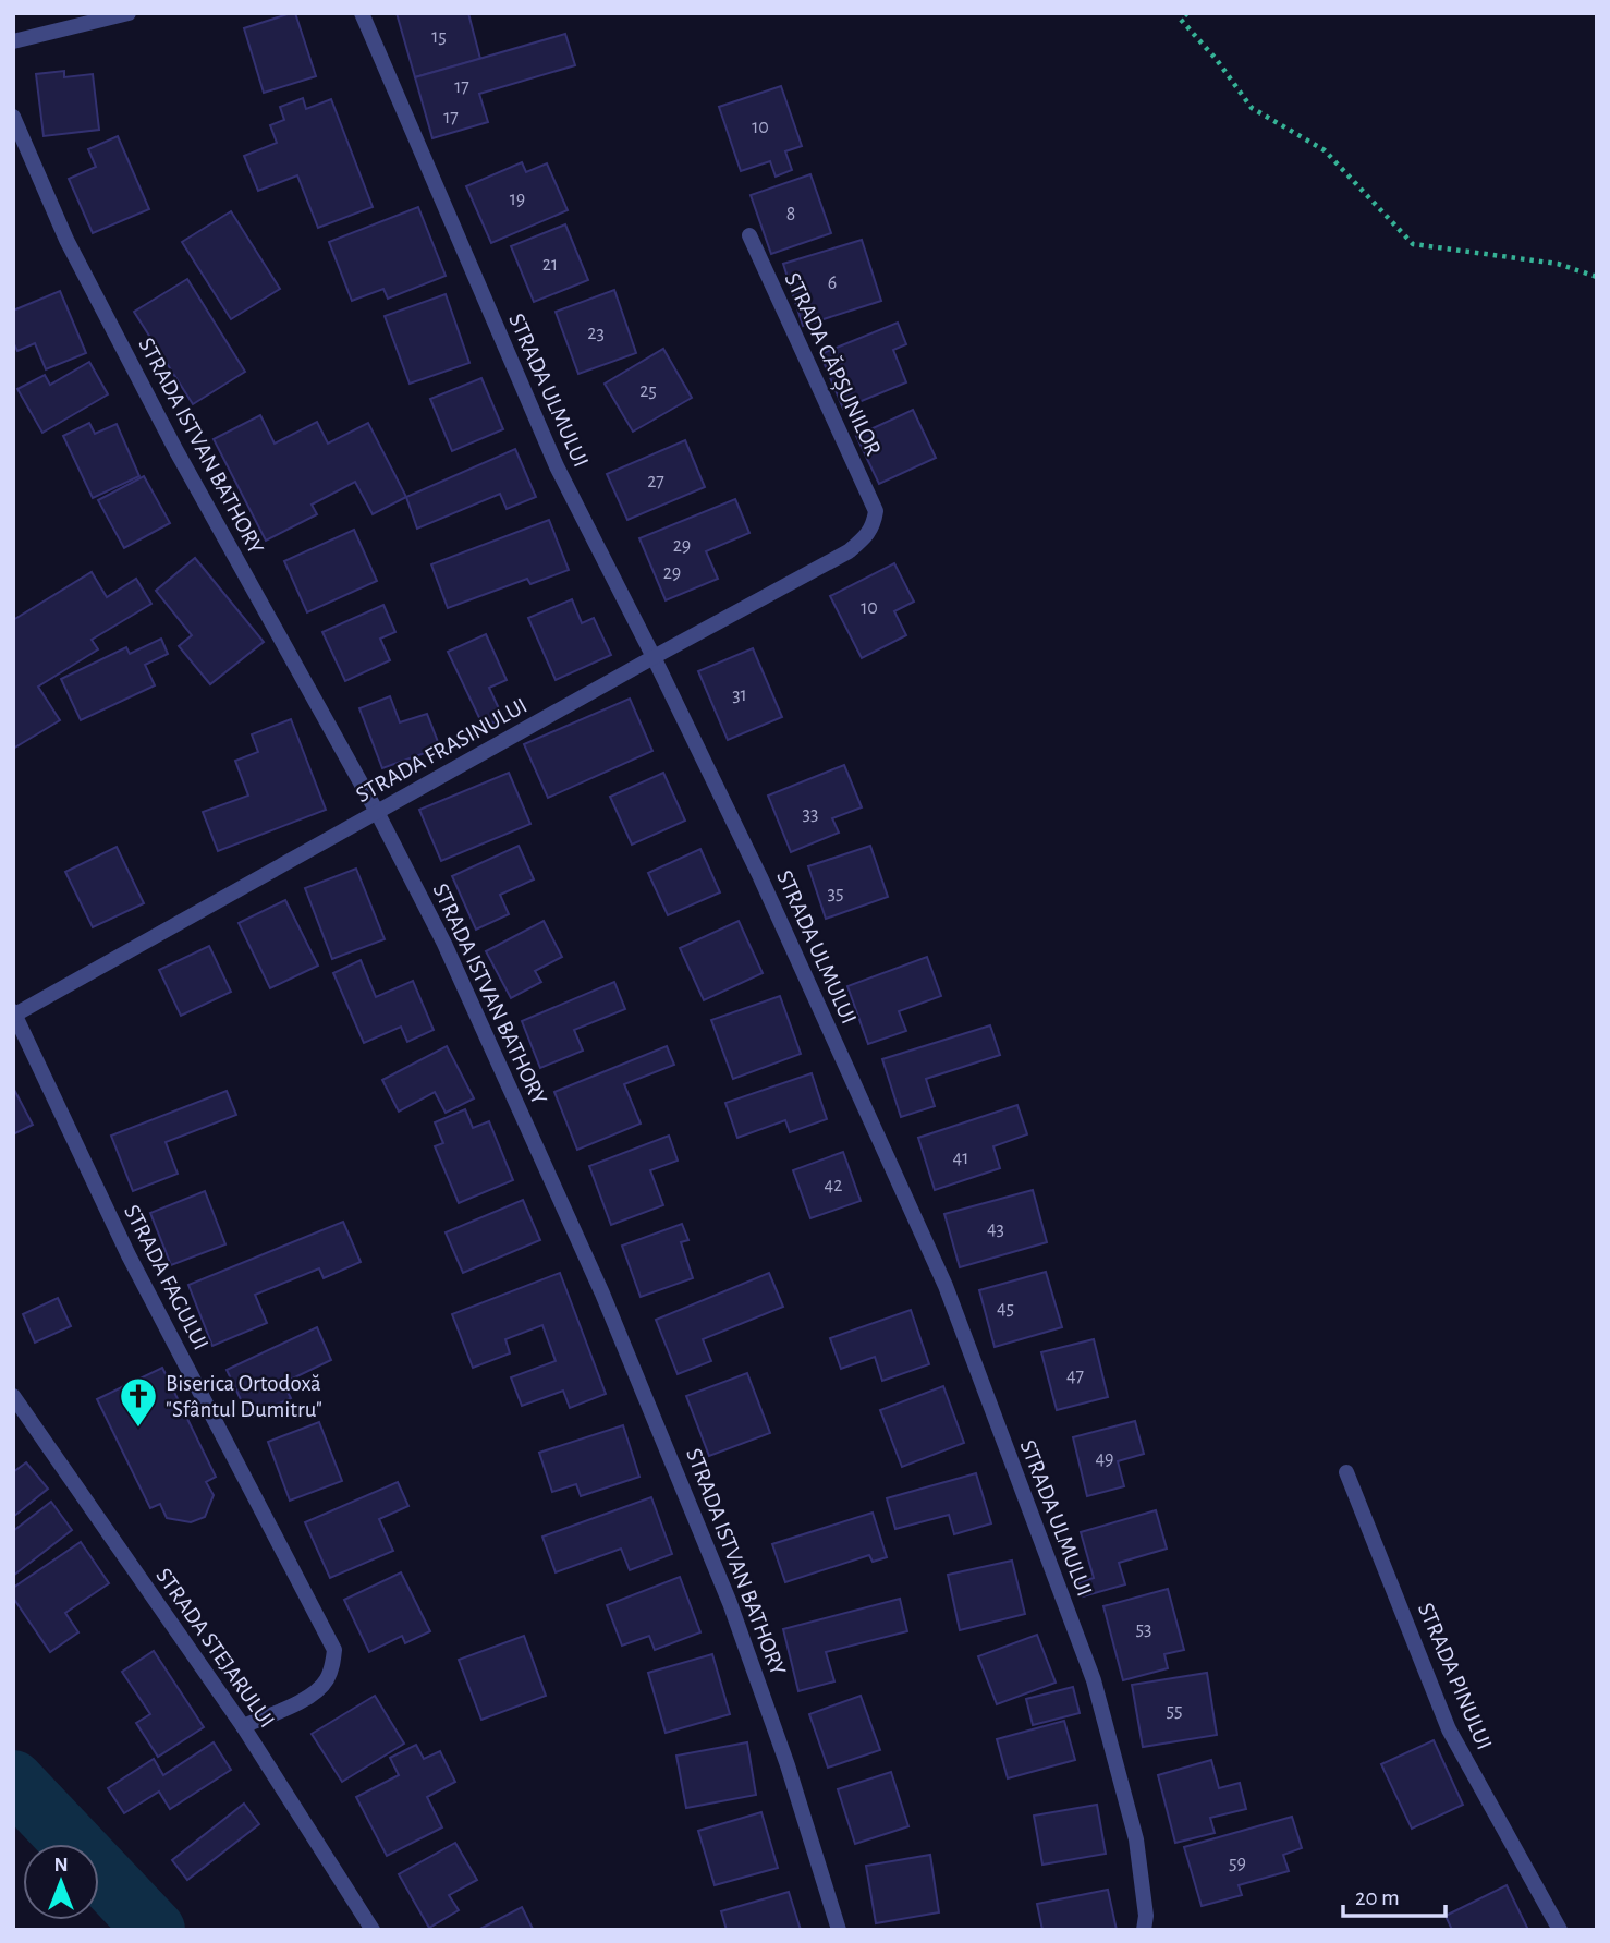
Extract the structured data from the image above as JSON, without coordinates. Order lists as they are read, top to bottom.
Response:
{
  "streets": {
    "street": [
      "STRADA CĂPȘUNILOR",
      "STRADA ULMULUI",
      "STRADA ISTVAN BATHORY",
      "STRADA FRASINULUI",
      "STRADA FAGULUI",
      "STRADA STEJARULUI",
      "STRADA PINULUI"
    ]
  },
  "crossings": [
    ["STRADA CĂPȘUNILOR", "STRADA FRASINULUI"],
    ["STRADA ULMULUI", "STRADA FRASINULUI"],
    ["STRADA ISTVAN BATHORY", "STRADA FRASINULUI"],
    ["STRADA FRASINULUI", "STRADA FAGULUI"],
    ["STRADA FAGULUI", "STRADA STEJARULUI"]
  ],
  "places": {
    "church": ["Biserica Ortodoxă \"Sfântul Dumitru\""]
  },
  "house_numbers": [
    "15",
    "17",
    "17",
    "10",
    "19",
    "8",
    "21",
    "6",
    "23",
    "25",
    "27",
    "29",
    "29",
    "10",
    "31",
    "33",
    "35",
    "41",
    "42",
    "43",
    "45",
    "47",
    "49",
    "53",
    "55",
    "59"
  ],
  "scale_bar": "20 m",
  "north": "top"
}
